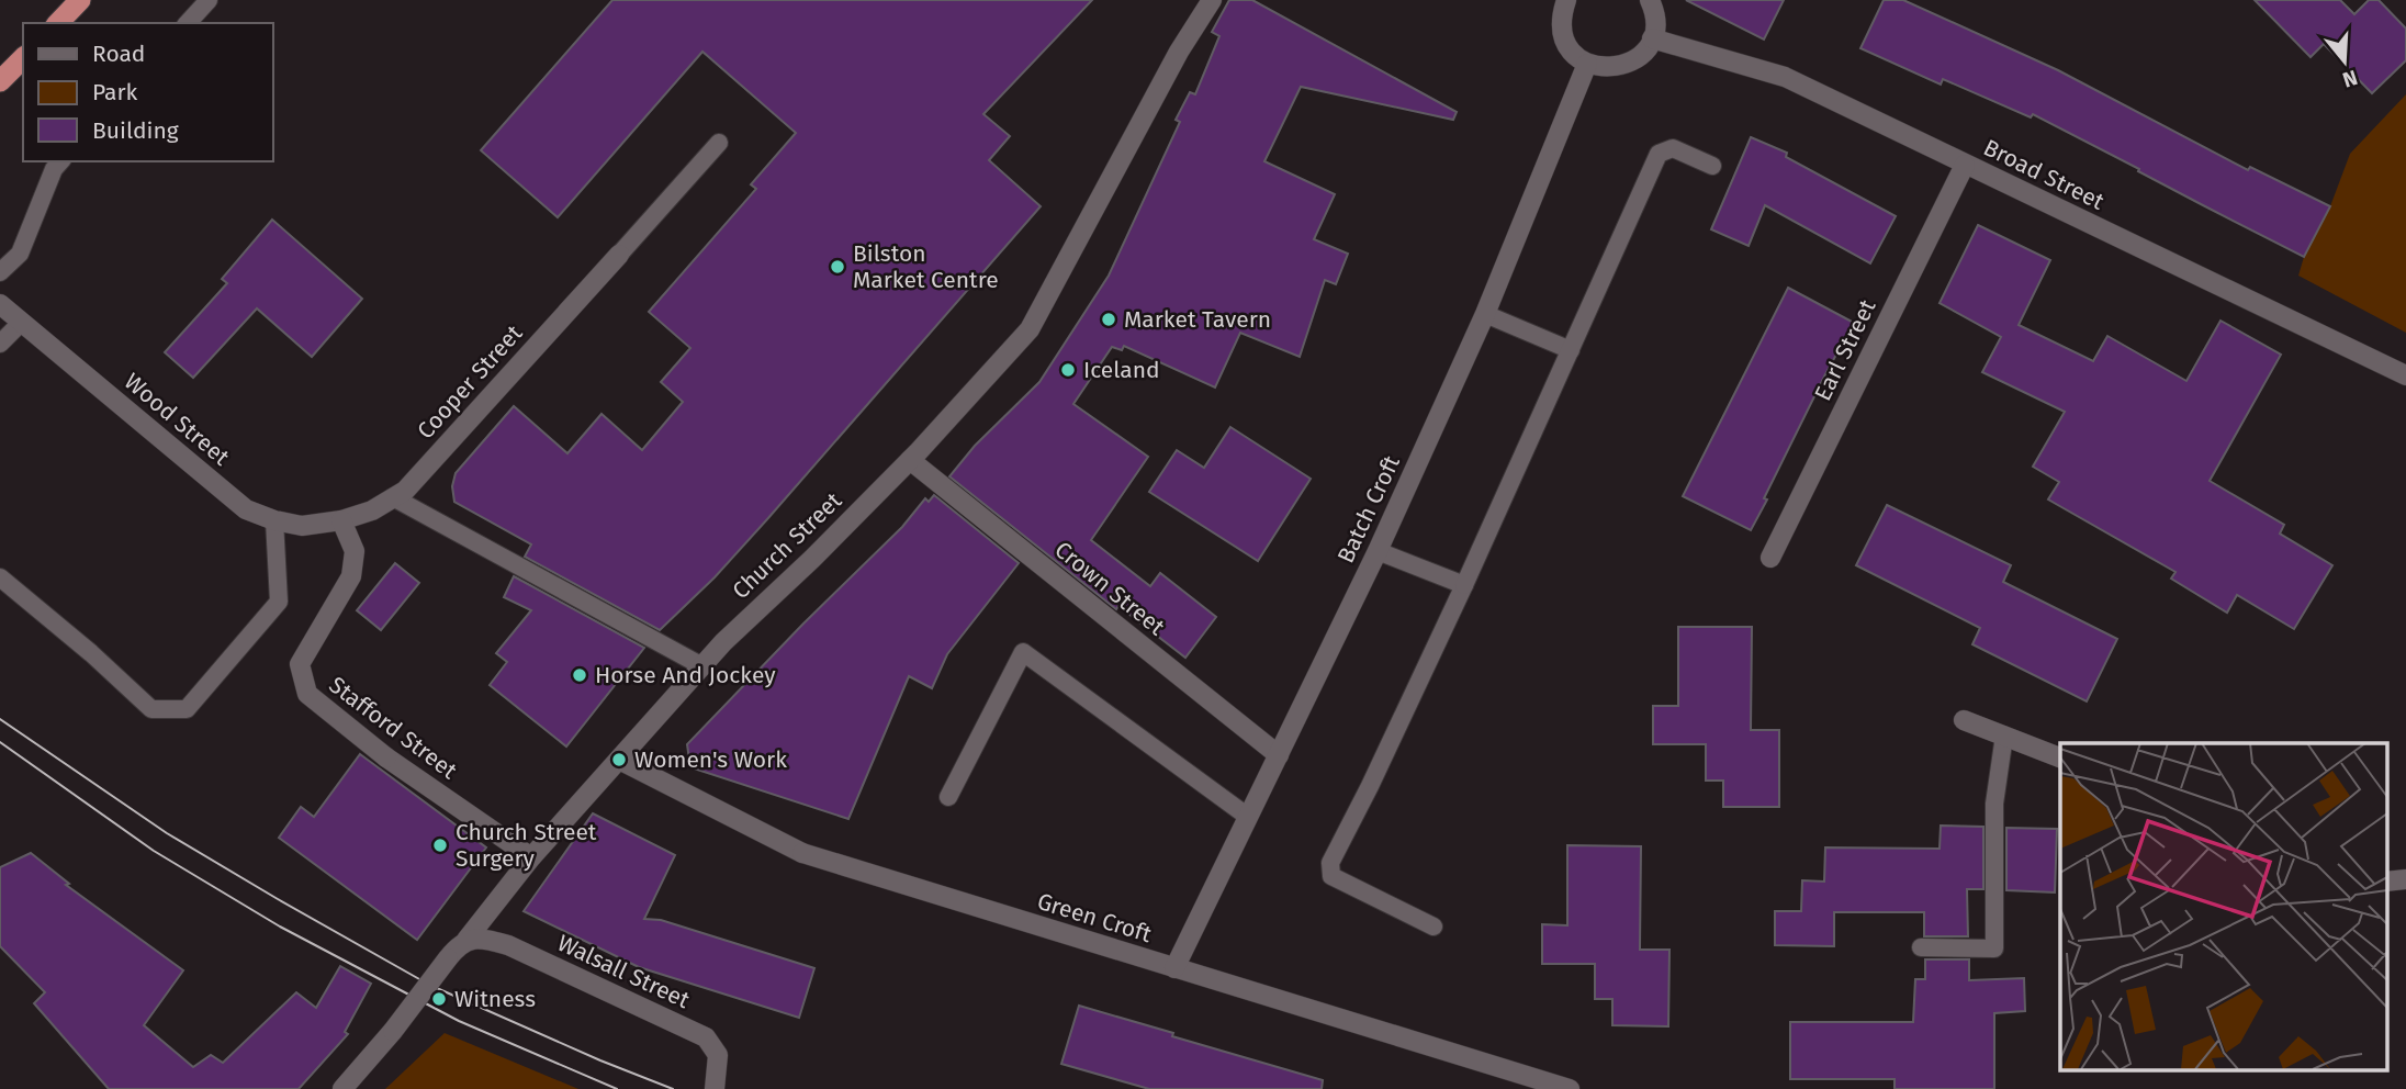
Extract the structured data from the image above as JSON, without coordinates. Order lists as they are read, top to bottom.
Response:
{
  "streets": {
    "street": [
      "Broad Street",
      "Earl Street",
      "Cooper Street",
      "Wood Street",
      "Batch Croft",
      "Church Street",
      "Crown Street",
      "Stafford Street",
      "Green Croft",
      "Walsall Street"
    ]
  },
  "crossings": [
    ["Broad Street", "Earl Street"],
    ["Cooper Street", "Wood Street"],
    ["Cooper Street", "Stafford Street"],
    ["Wood Street", "Stafford Street"],
    ["Batch Croft", "Crown Street"],
    ["Batch Croft", "Green Croft"],
    ["Church Street", "Crown Street"],
    ["Church Street", "Stafford Street"],
    ["Church Street", "Green Croft"],
    ["Church Street", "Walsall Street"]
  ],
  "places": [
    "Bilston Market Centre",
    "Market Tavern",
    "Iceland",
    "Horse And Jockey",
    "Women's Work",
    "Church Street Surgery",
    "Witness"
  ],
  "legend": ["Road", "Park", "Building"],
  "north": "bottom"
}
